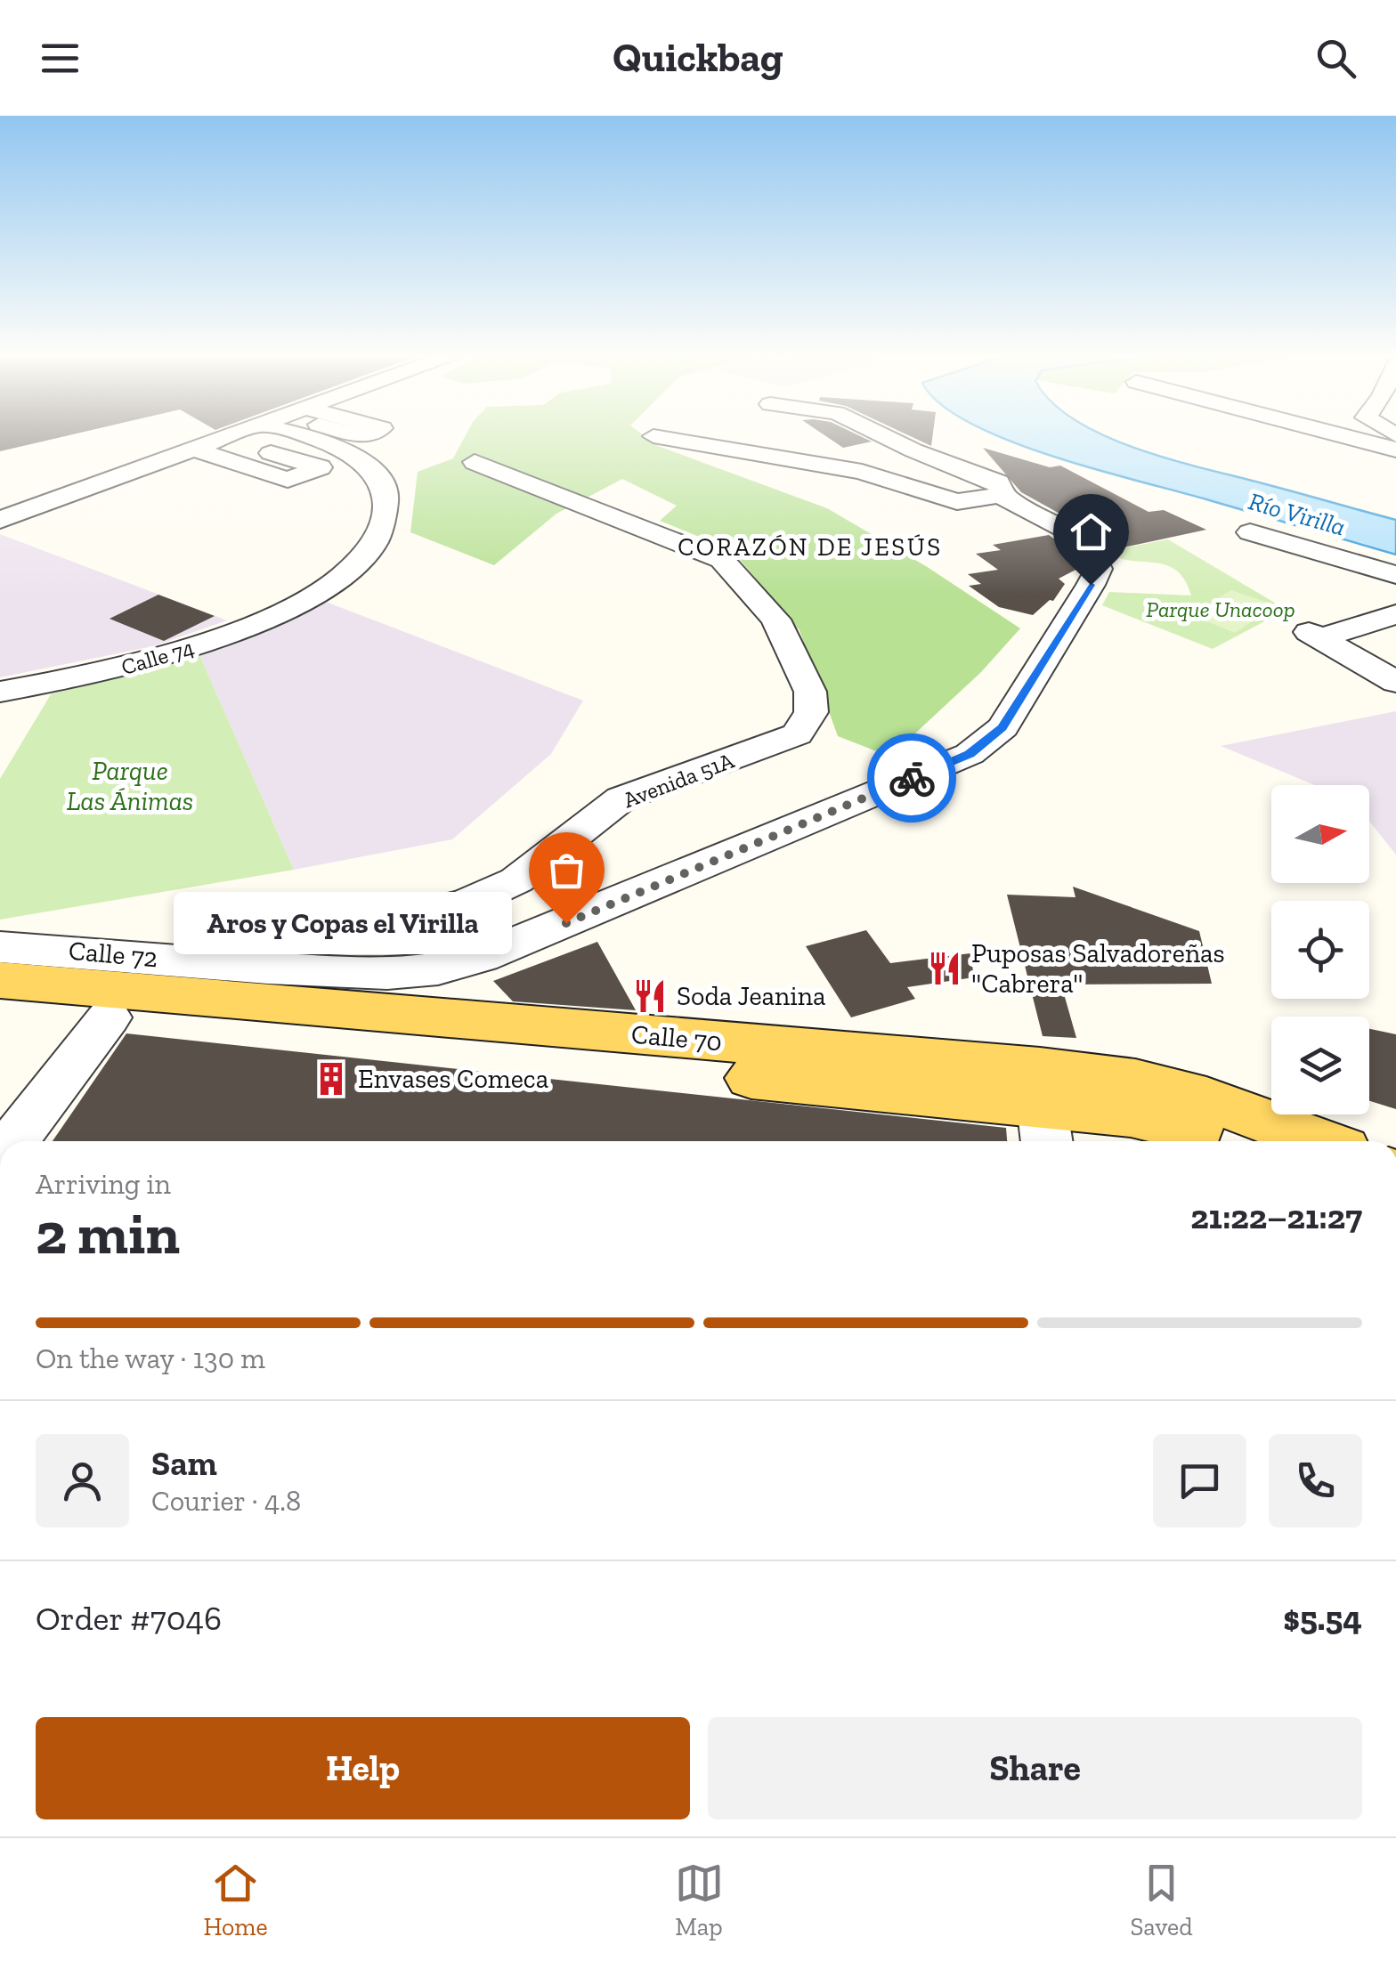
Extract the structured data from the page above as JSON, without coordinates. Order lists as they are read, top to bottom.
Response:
{
  "streets": {
    "main road": ["Calle 70"],
    "street": ["Calle 74", "Avenida 51A", "Calle 72"]
  },
  "crossings": [
    ["Avenida 51A", "Calle 72"]
  ],
  "districts": ["CORAZÓN DE JESÚS"],
  "water": ["Río Virilla"],
  "parks": ["Parque Unacoop", "Parque Las Ánimas"],
  "places": {
    "other": ["Aros y Copas el Virilla"],
    "restaurant": ["Puposas Salvadoreñas \"Cabrera\"", "Soda Jeanina"],
    "building": ["Envases Comeca"]
  },
  "north": "right",
  "page": {
    "header": "Quickbag",
    "bubble": "Aros y Copas el Virilla",
    "heading": ["2 min", "Arriving in", "21:22–21:27"],
    "panel": [
      "Sam",
      "Courier · 4.8",
      "Order #7046",
      "$5.54"
    ],
    "bar": "On the way · 130 m",
    "buttons": ["Help", "Share"],
    "tabs": ["Home", "Map", "Saved"]
  }
}
